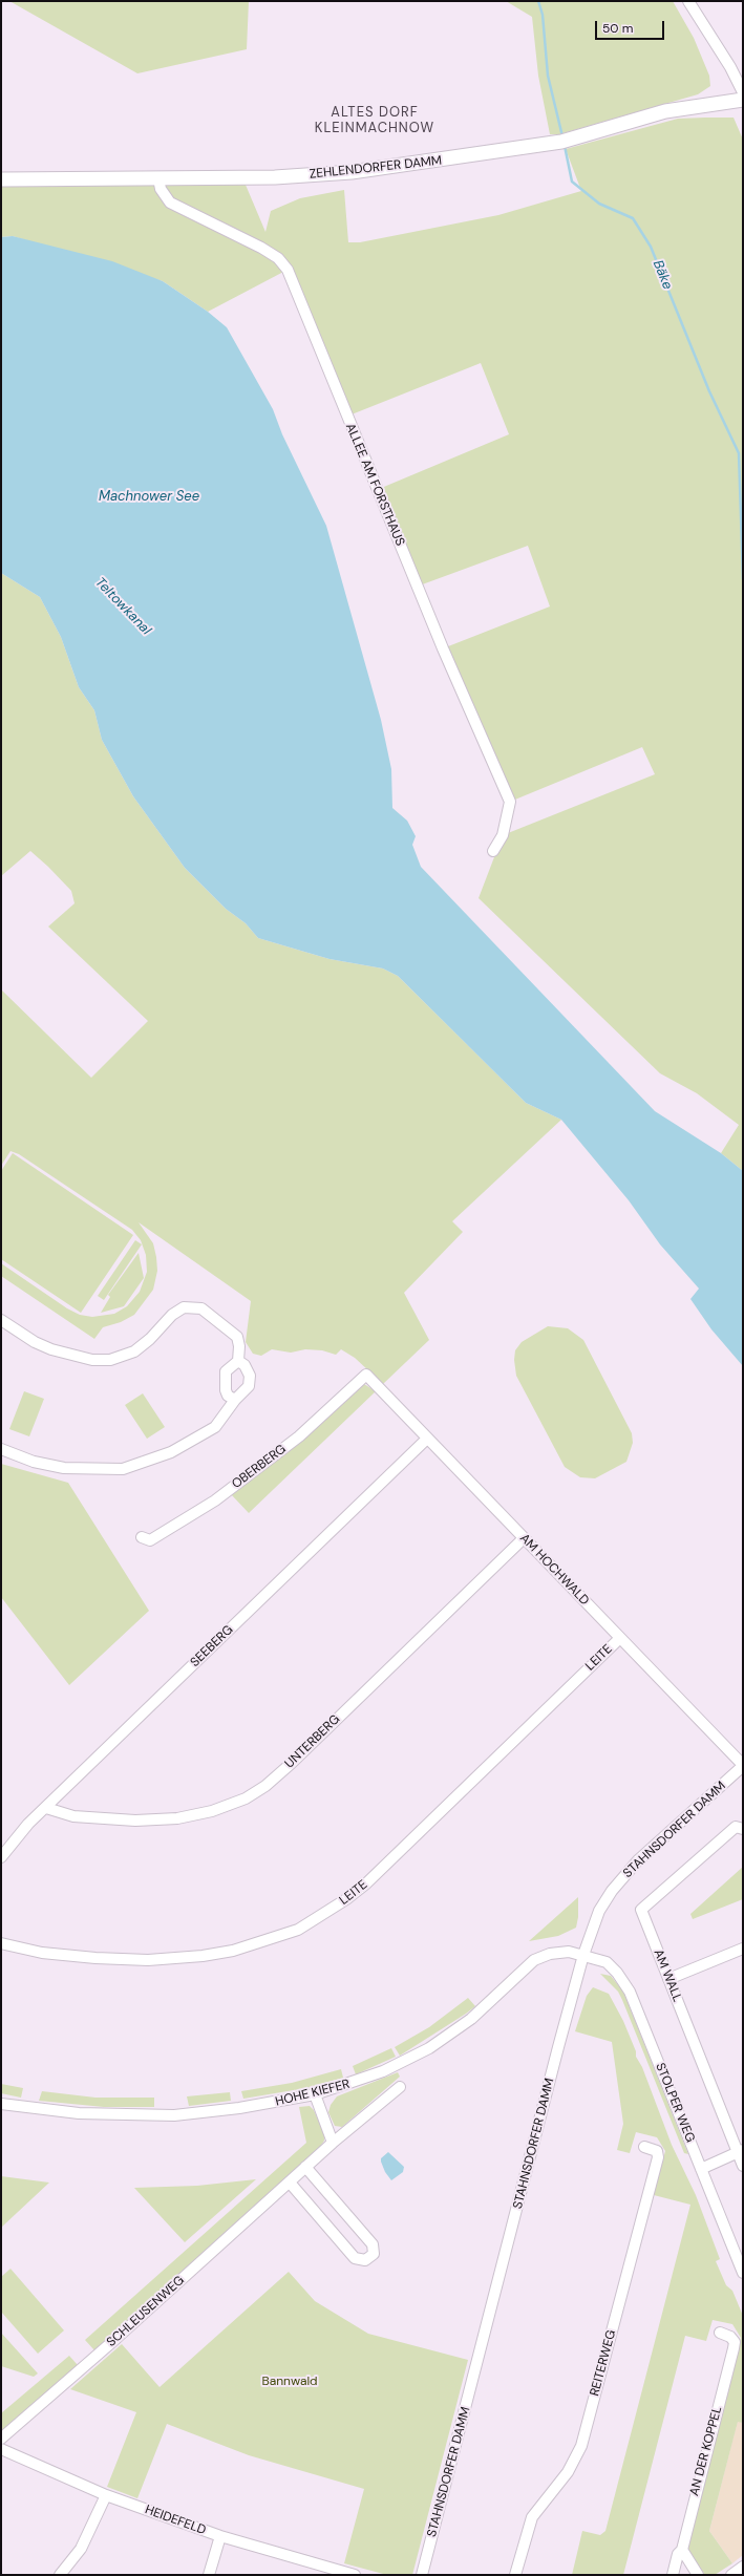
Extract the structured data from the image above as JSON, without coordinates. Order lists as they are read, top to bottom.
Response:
{
  "streets": {
    "main road": ["ZEHLENDORFER DAMM"],
    "street": [
      "ALLEE AM FORSTHAUS",
      "OBERBERG",
      "AM HOCHWALD",
      "SEEBERG",
      "LEITE",
      "UNTERBERG",
      "STAHNSDORFER DAMM",
      "AM WALL",
      "HOHE KIEFER",
      "STOLPER WEG",
      "SCHLEUSENWEG",
      "REITERWEG",
      "AN DER KOPPEL",
      "HEIDEFELD"
    ]
  },
  "crossings": [
    ["ZEHLENDORFER DAMM", "ALLEE AM FORSTHAUS"],
    ["OBERBERG", "AM HOCHWALD"],
    ["AM HOCHWALD", "SEEBERG"],
    ["AM HOCHWALD", "LEITE"],
    ["AM HOCHWALD", "UNTERBERG"],
    ["AM HOCHWALD", "STAHNSDORFER DAMM"],
    ["SEEBERG", "UNTERBERG"],
    ["STAHNSDORFER DAMM", "HOHE KIEFER"],
    ["STAHNSDORFER DAMM", "STOLPER WEG"],
    ["HOHE KIEFER", "STOLPER WEG"]
  ],
  "districts": ["ALTES DORF KLEINMACHNOW"],
  "water": ["Bäke", "Machnower See", "Teltowkanal"],
  "parks": ["Bannwald"],
  "scale_bar": "50 m"
}
